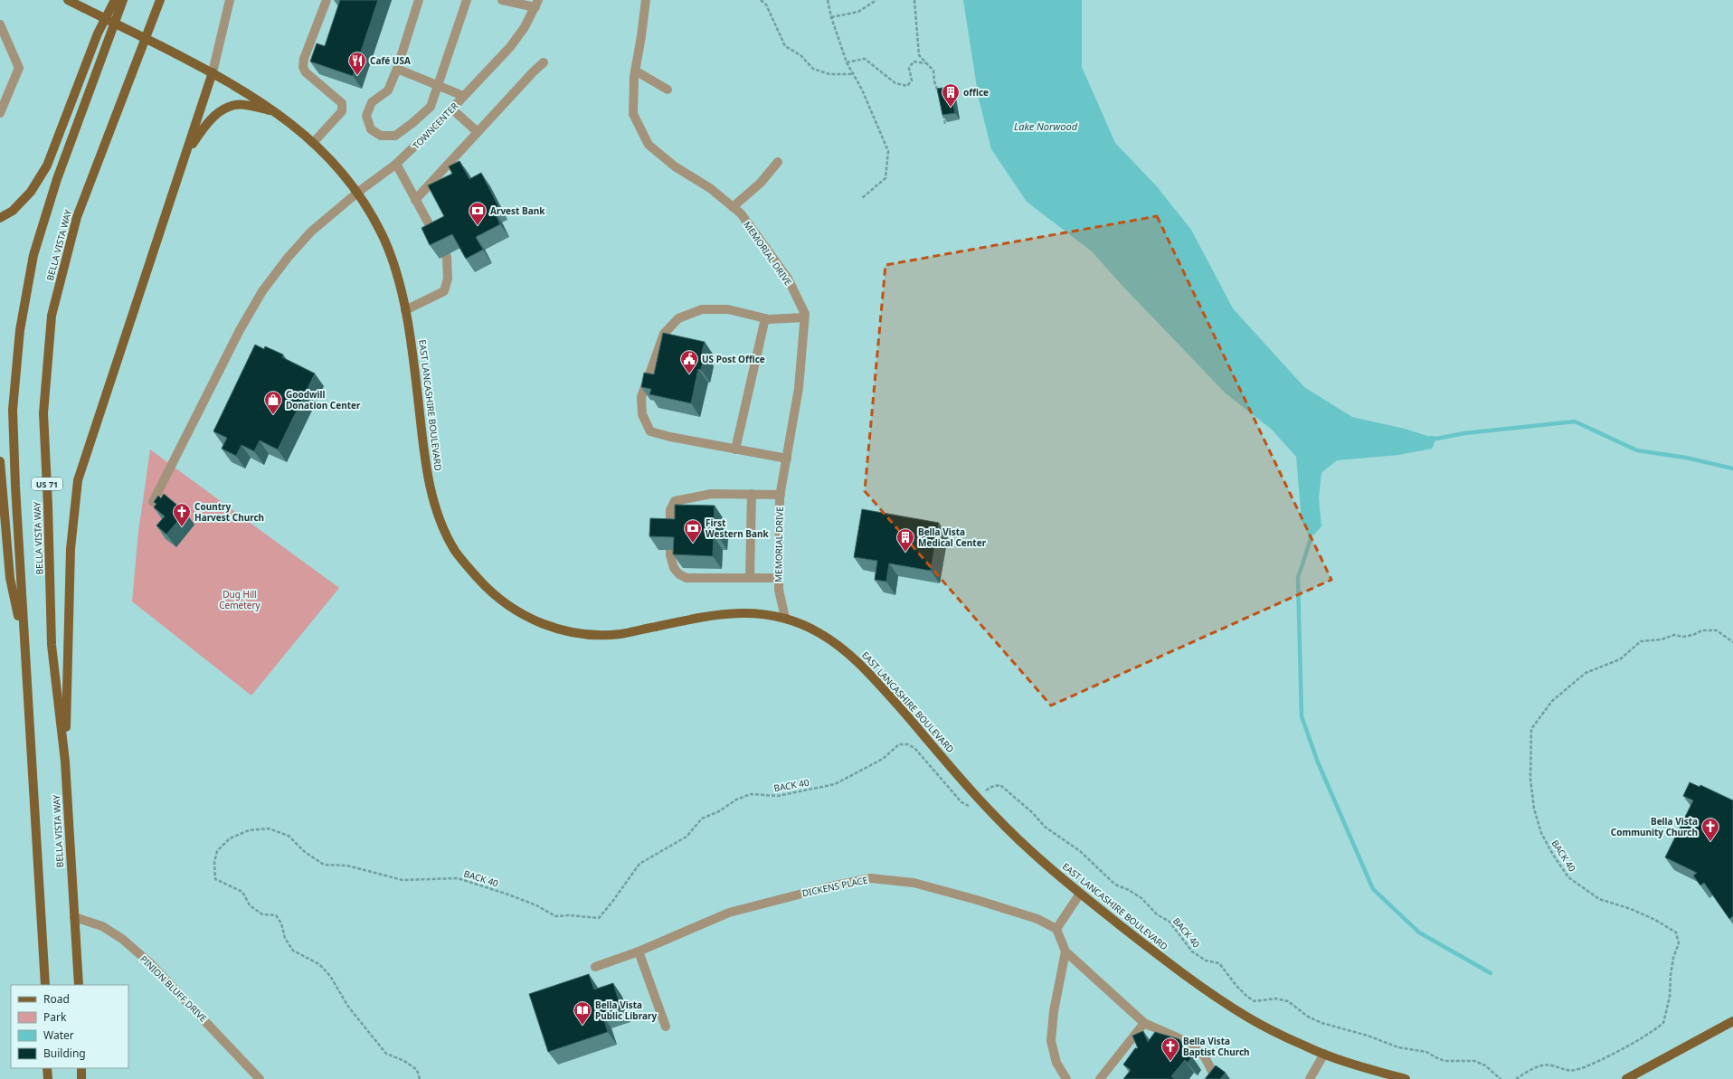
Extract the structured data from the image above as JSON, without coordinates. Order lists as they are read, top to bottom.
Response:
{
  "streets": {
    "main road": ["BELLA VISTA WAY", "EAST LANCASHIRE BOULEVARD", "US 71"],
    "street": [
      "TOWNCENTER",
      "MEMORIAL DRIVE",
      "DICKENS PLACE",
      "PINION BLUFF DRIVE"
    ],
    "path": ["BACK 40"]
  },
  "crossings": [
    ["TOWNCENTER", "EAST LANCASHIRE BOULEVARD"],
    ["BELLA VISTA WAY", "PINION BLUFF DRIVE"],
    ["MEMORIAL DRIVE", "EAST LANCASHIRE BOULEVARD"]
  ],
  "water": ["Lake Norwood"],
  "parks": ["Dug Hill Cemetery"],
  "places": {
    "restaurant": ["Café USA"],
    "building": ["office", "Bella Vista Medical Center"],
    "bank": ["Arvest Bank", "First Western Bank"],
    "public building": ["US Post Office"],
    "shop": ["Goodwill Donation Center"],
    "church": ["Country Harvest Church", "Bella Vista Community Church", "Bella Vista Baptist Church"],
    "library": ["Bella Vista Public Library"]
  },
  "legend": [
    "Road",
    "Park",
    "Water",
    "Building"
  ]
}
